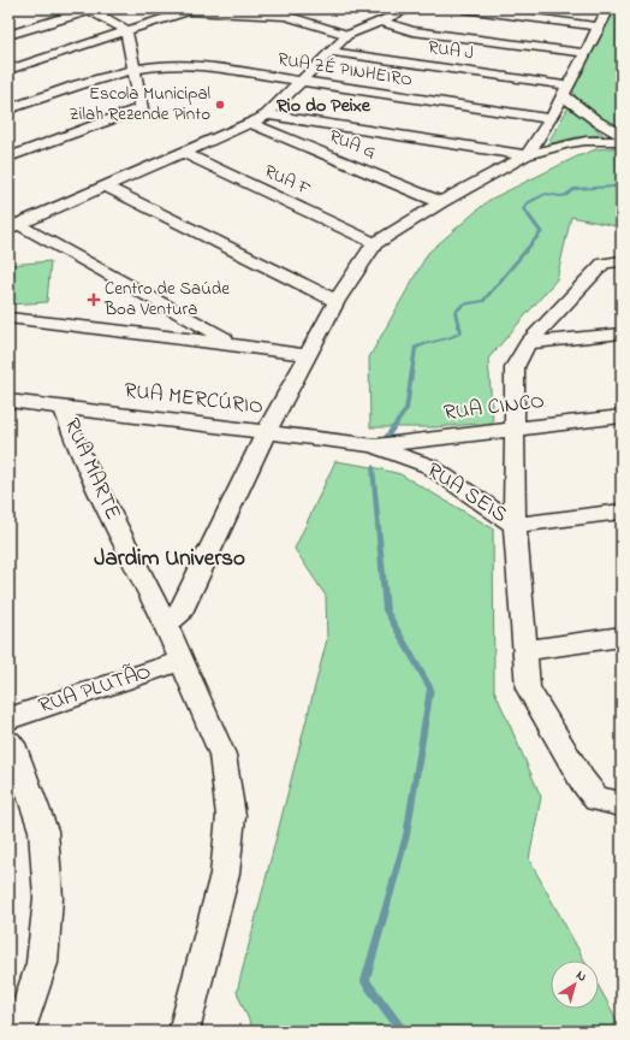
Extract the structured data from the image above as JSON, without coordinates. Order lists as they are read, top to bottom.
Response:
{
  "streets": {
    "street": [
      "RUA J",
      "RUA ZÉ PINHEIRO",
      "RUA G",
      "RUA F",
      "RUA MERCÚRIO",
      "RUA CINCO",
      "RUA MARTE",
      "RUA SEIS",
      "RUA PLUTÃO"
    ]
  },
  "crossings": [
    ["RUA MERCÚRIO", "RUA CINCO"],
    ["RUA MERCÚRIO", "RUA MARTE"],
    ["RUA MERCÚRIO", "RUA SEIS"],
    ["RUA CINCO", "RUA SEIS"],
    ["RUA MARTE", "RUA PLUTÃO"]
  ],
  "districts": ["Rio do Peixe", "Jardim Universo"],
  "places": {
    "other": ["Escola Municipal Zilah Rezende Pinto"],
    "health": ["Centro de Saúde Boa Ventura"]
  },
  "north": "top right"
}
